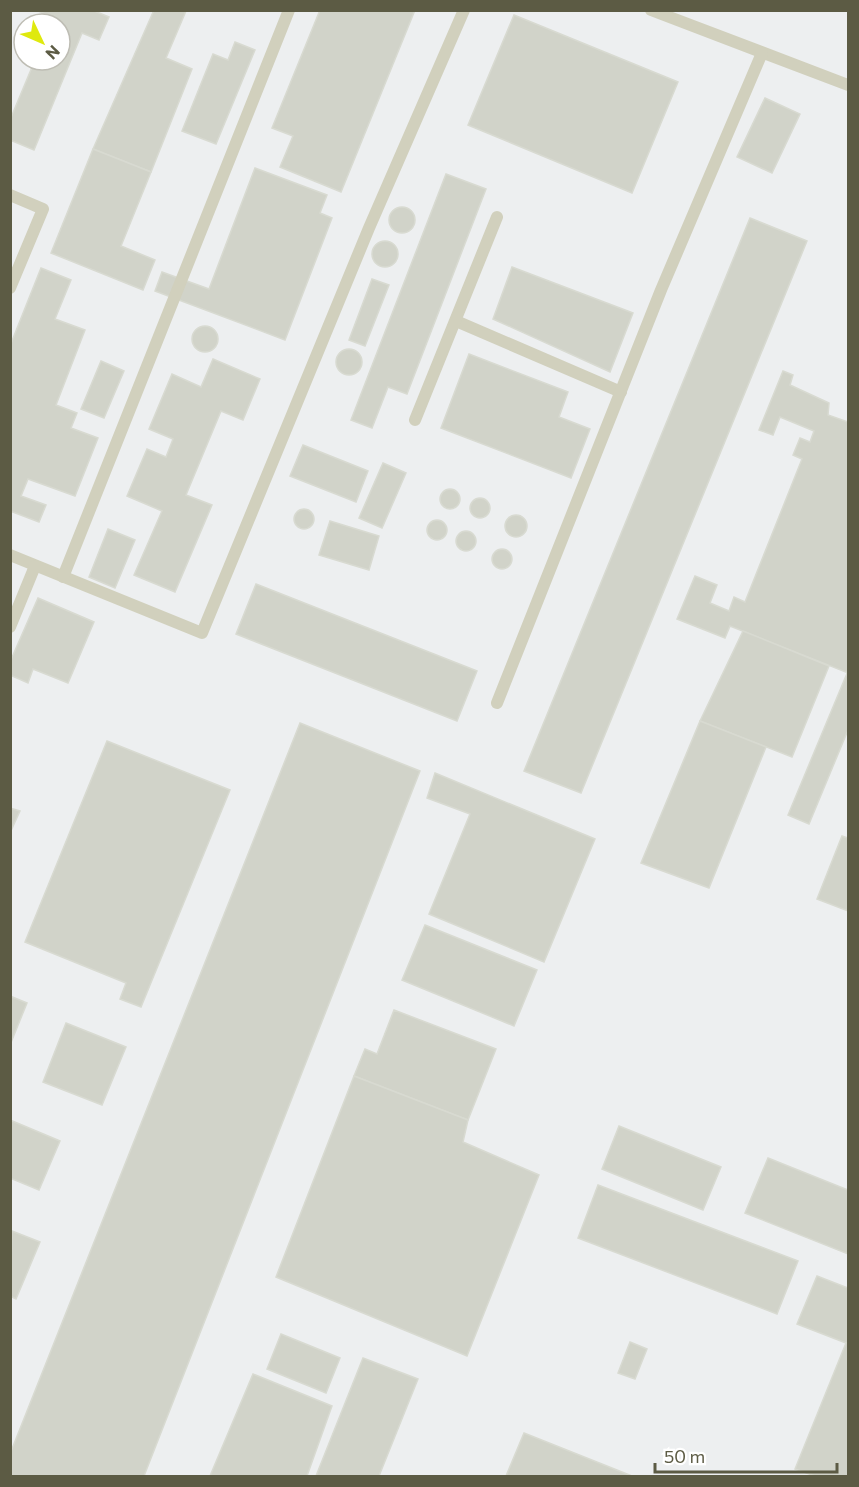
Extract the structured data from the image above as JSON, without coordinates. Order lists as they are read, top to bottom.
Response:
{
  "scale_bar": "50 m",
  "north": "bottom right"
}
